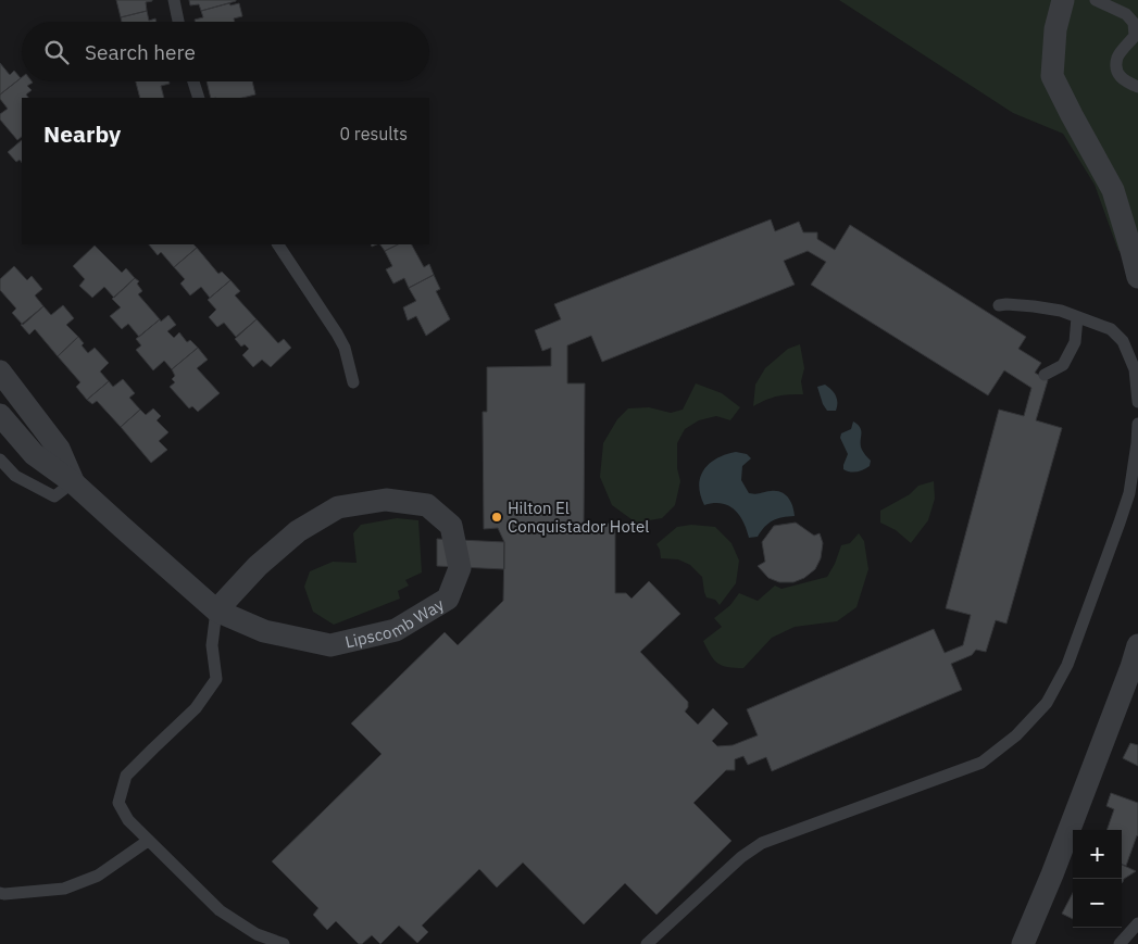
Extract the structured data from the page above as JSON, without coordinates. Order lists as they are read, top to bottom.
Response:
{
  "streets": {
    "street": ["Lipscomb Way"]
  },
  "places": ["Hilton El Conquistador Hotel"],
  "page": {
    "search": "Search here",
    "heading": ["Nearby", "0 results"],
    "map_buttons": ["+", "−"]
  }
}
